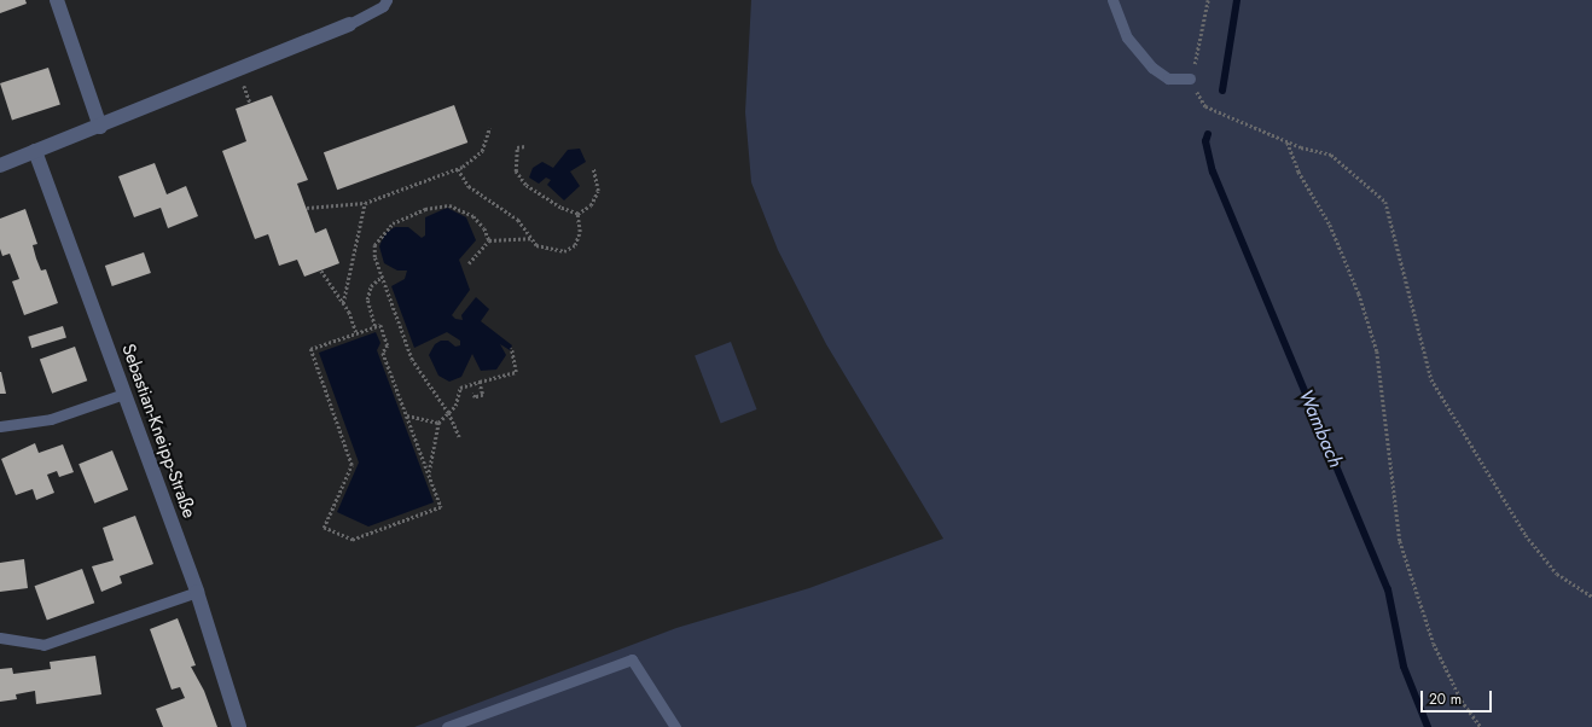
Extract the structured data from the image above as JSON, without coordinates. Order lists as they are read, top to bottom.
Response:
{
  "streets": {
    "street": ["Sebastian-Kneipp-Straße"]
  },
  "water": ["Wambach"],
  "scale_bar": "20 m"
}
